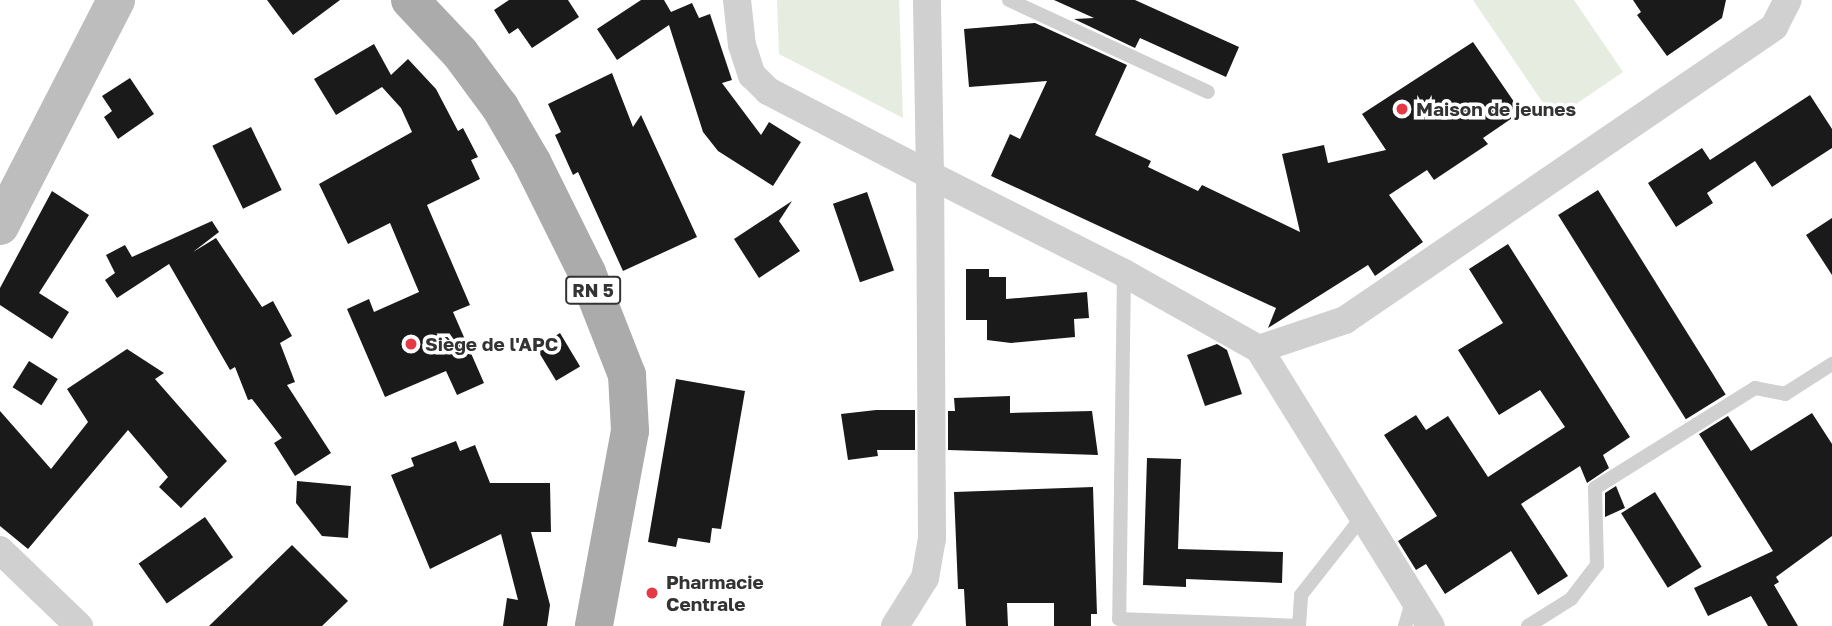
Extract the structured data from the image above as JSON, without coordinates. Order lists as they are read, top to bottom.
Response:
{
  "streets": {
    "main road": ["RN 5"]
  },
  "places": ["Maison de jeunes", "Siège de l'APC", "Pharmacie Centrale"]
}
